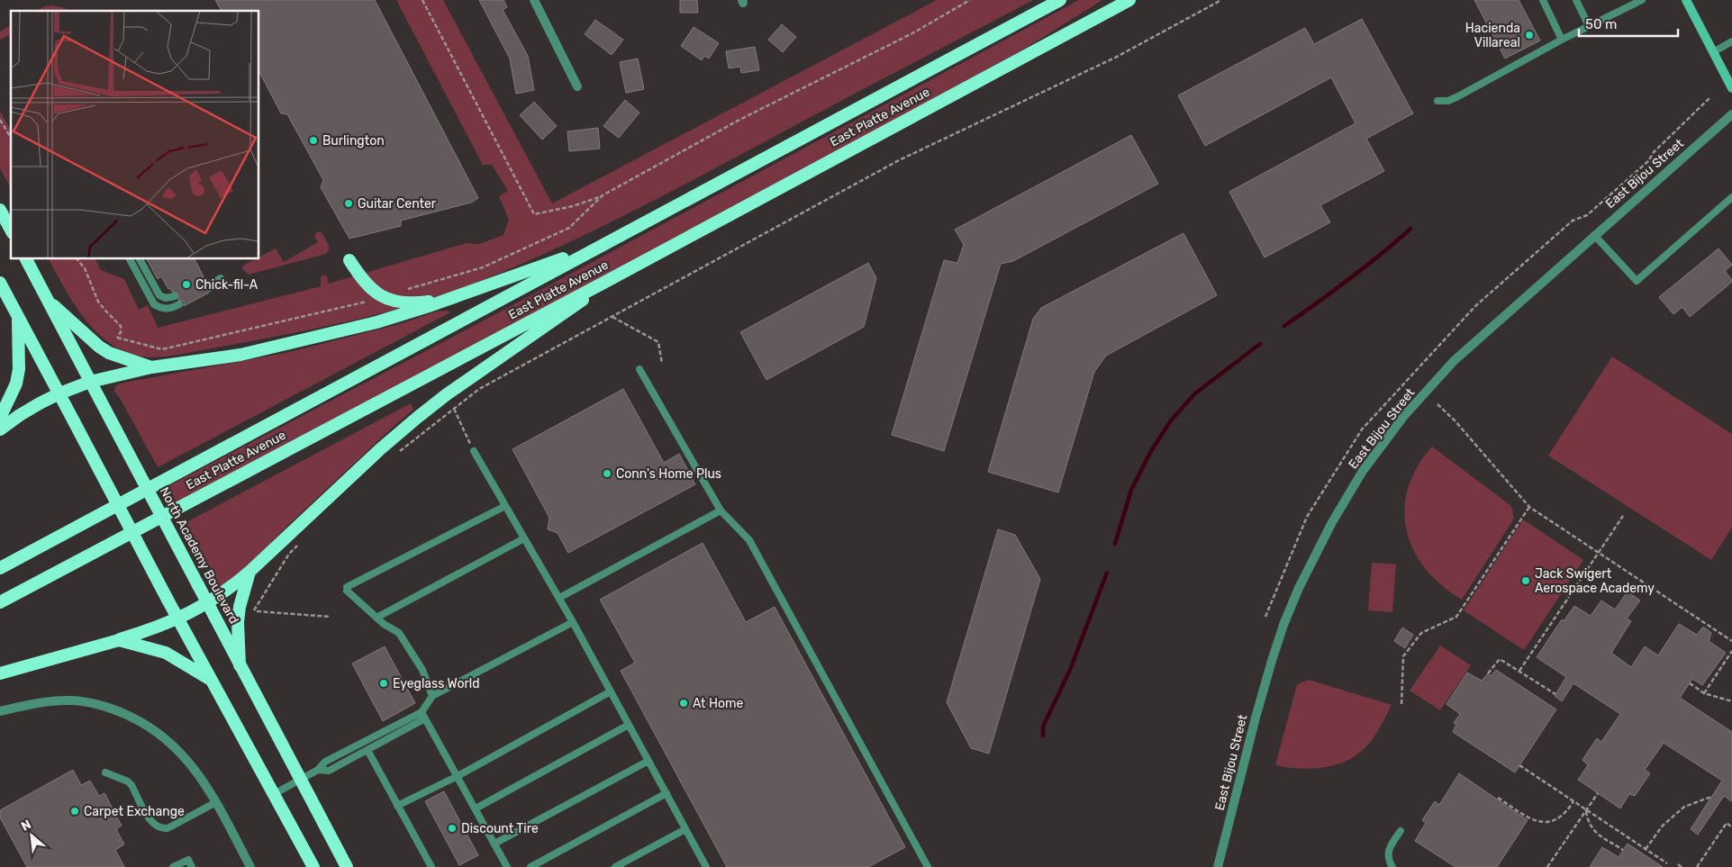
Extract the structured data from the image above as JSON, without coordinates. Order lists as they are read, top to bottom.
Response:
{
  "streets": {
    "highway": ["East Platte Avenue", "North Academy Boulevard"],
    "street": ["East Bijou Street"]
  },
  "places": [
    "Hacienda Villareal",
    "Burlington",
    "Guitar Center",
    "Chick-fil-A",
    "Conn's Home Plus",
    "Jack Swigert Aerospace Academy",
    "Eyeglass World",
    "At Home",
    "Carpet Exchange",
    "Discount Tire"
  ],
  "scale_bar": "50 m",
  "north": "top left"
}
